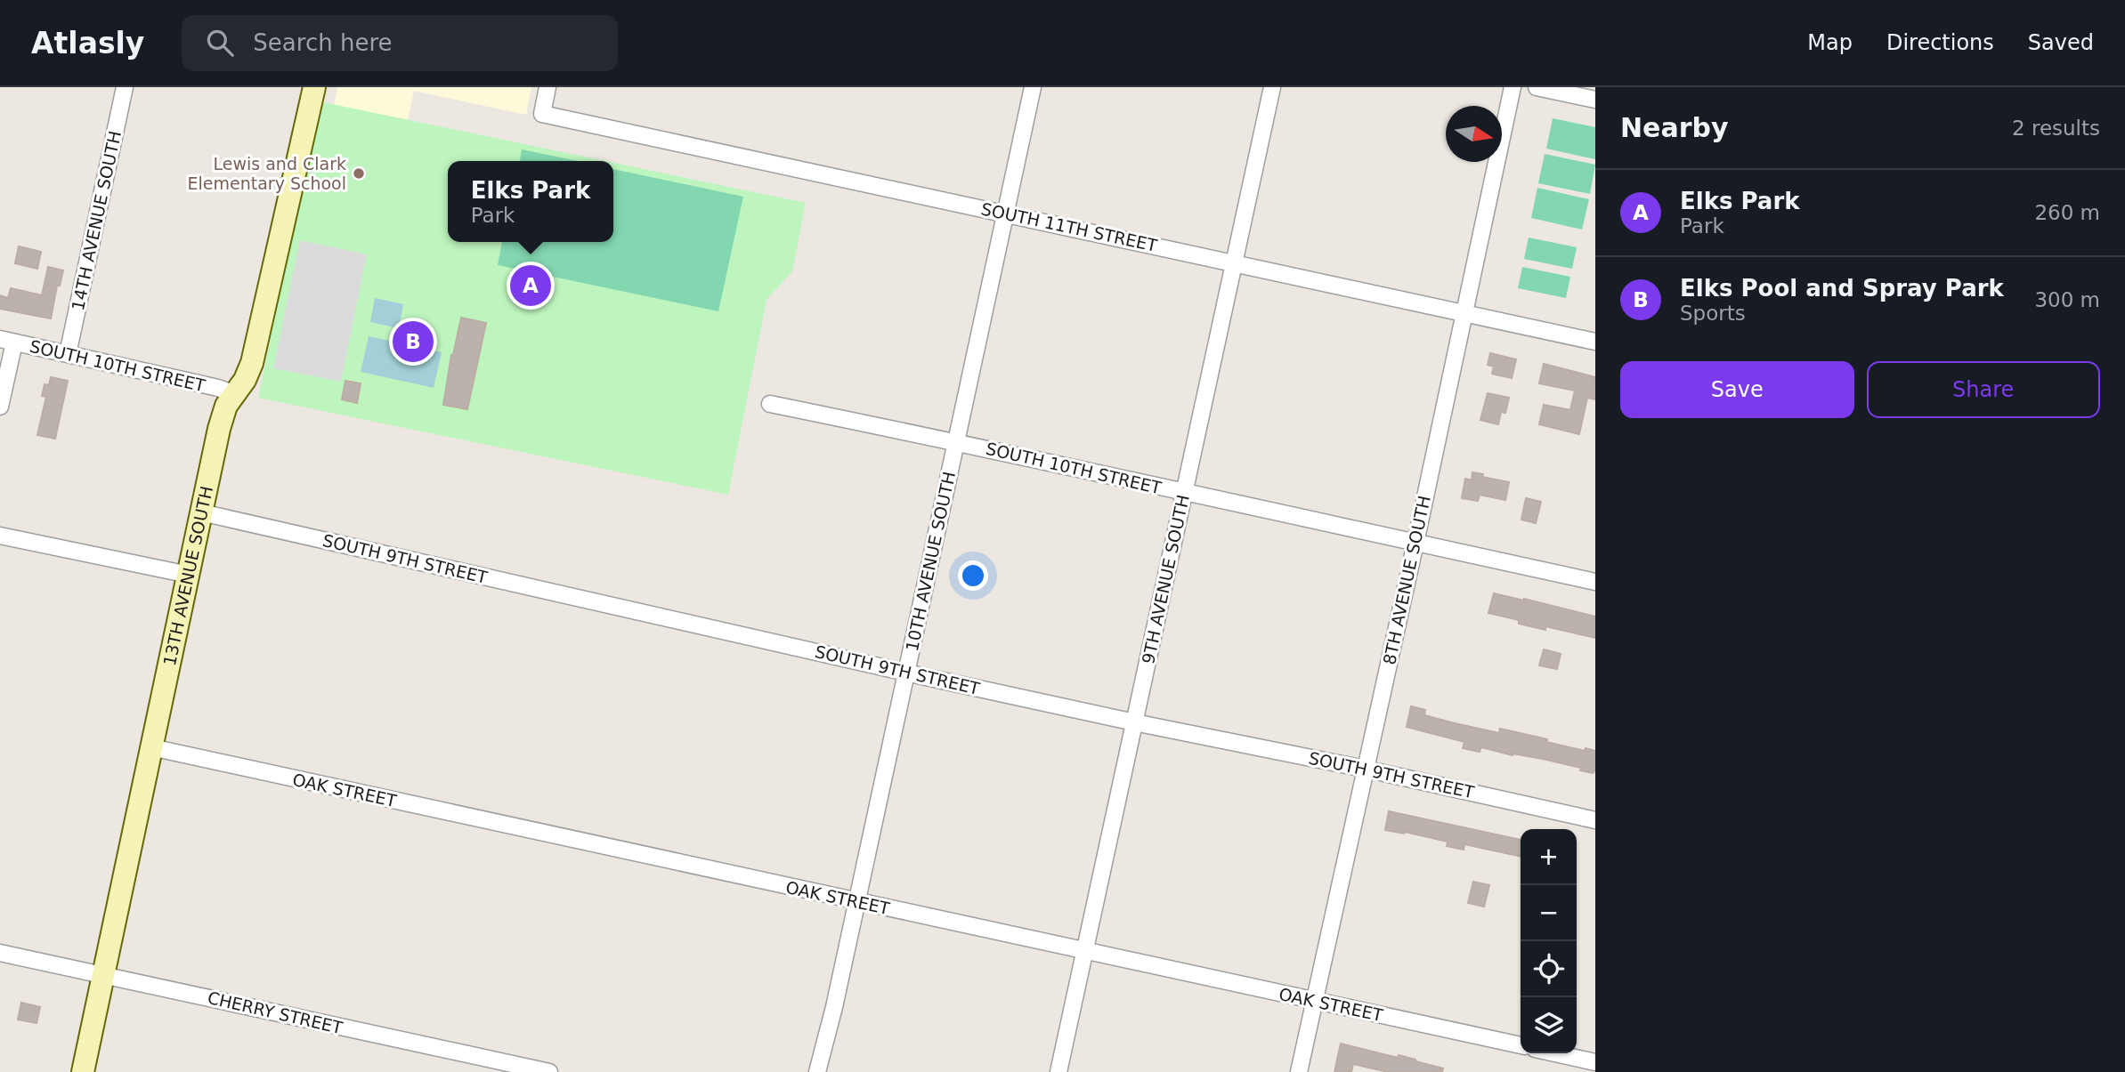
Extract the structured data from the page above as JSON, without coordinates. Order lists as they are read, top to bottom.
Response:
{
  "streets": {
    "street": [
      "14TH AVENUE SOUTH",
      "SOUTH 11TH STREET",
      "SOUTH 10TH STREET",
      "SOUTH 9TH STREET",
      "10TH AVENUE SOUTH",
      "13TH AVENUE SOUTH",
      "9TH AVENUE SOUTH",
      "8TH AVENUE SOUTH",
      "OAK STREET",
      "CHERRY STREET"
    ]
  },
  "crossings": [
    ["14TH AVENUE SOUTH", "SOUTH 10TH STREET"],
    ["SOUTH 11TH STREET", "10TH AVENUE SOUTH"],
    ["SOUTH 11TH STREET", "9TH AVENUE SOUTH"],
    ["SOUTH 11TH STREET", "8TH AVENUE SOUTH"],
    ["SOUTH 10TH STREET", "10TH AVENUE SOUTH"],
    ["SOUTH 10TH STREET", "13TH AVENUE SOUTH"],
    ["SOUTH 10TH STREET", "9TH AVENUE SOUTH"],
    ["SOUTH 10TH STREET", "8TH AVENUE SOUTH"],
    ["SOUTH 9TH STREET", "10TH AVENUE SOUTH"],
    ["SOUTH 9TH STREET", "13TH AVENUE SOUTH"],
    ["SOUTH 9TH STREET", "9TH AVENUE SOUTH"],
    ["SOUTH 9TH STREET", "8TH AVENUE SOUTH"],
    ["10TH AVENUE SOUTH", "OAK STREET"],
    ["13TH AVENUE SOUTH", "OAK STREET"],
    ["13TH AVENUE SOUTH", "CHERRY STREET"],
    ["9TH AVENUE SOUTH", "OAK STREET"],
    ["8TH AVENUE SOUTH", "OAK STREET"]
  ],
  "places": ["Lewis and Clark Elementary School"],
  "north": "right",
  "page": {
    "header": "Atlasly",
    "search": "Search here",
    "nav": ["Map", "Directions", "Saved"],
    "heading": ["Nearby", "2 results"],
    "popup": ["Elks Park", "Park"],
    "list": [
      {
        "mark": "A",
        "name": "Elks Park",
        "note": "Park",
        "value": "260 m"
      },
      {
        "mark": "B",
        "name": "Elks Pool and Spray Park",
        "note": "Sports",
        "value": "300 m"
      }
    ],
    "pins": ["A", "B"],
    "buttons": ["Save", "Share"],
    "map_buttons": ["+", "−"]
  }
}
